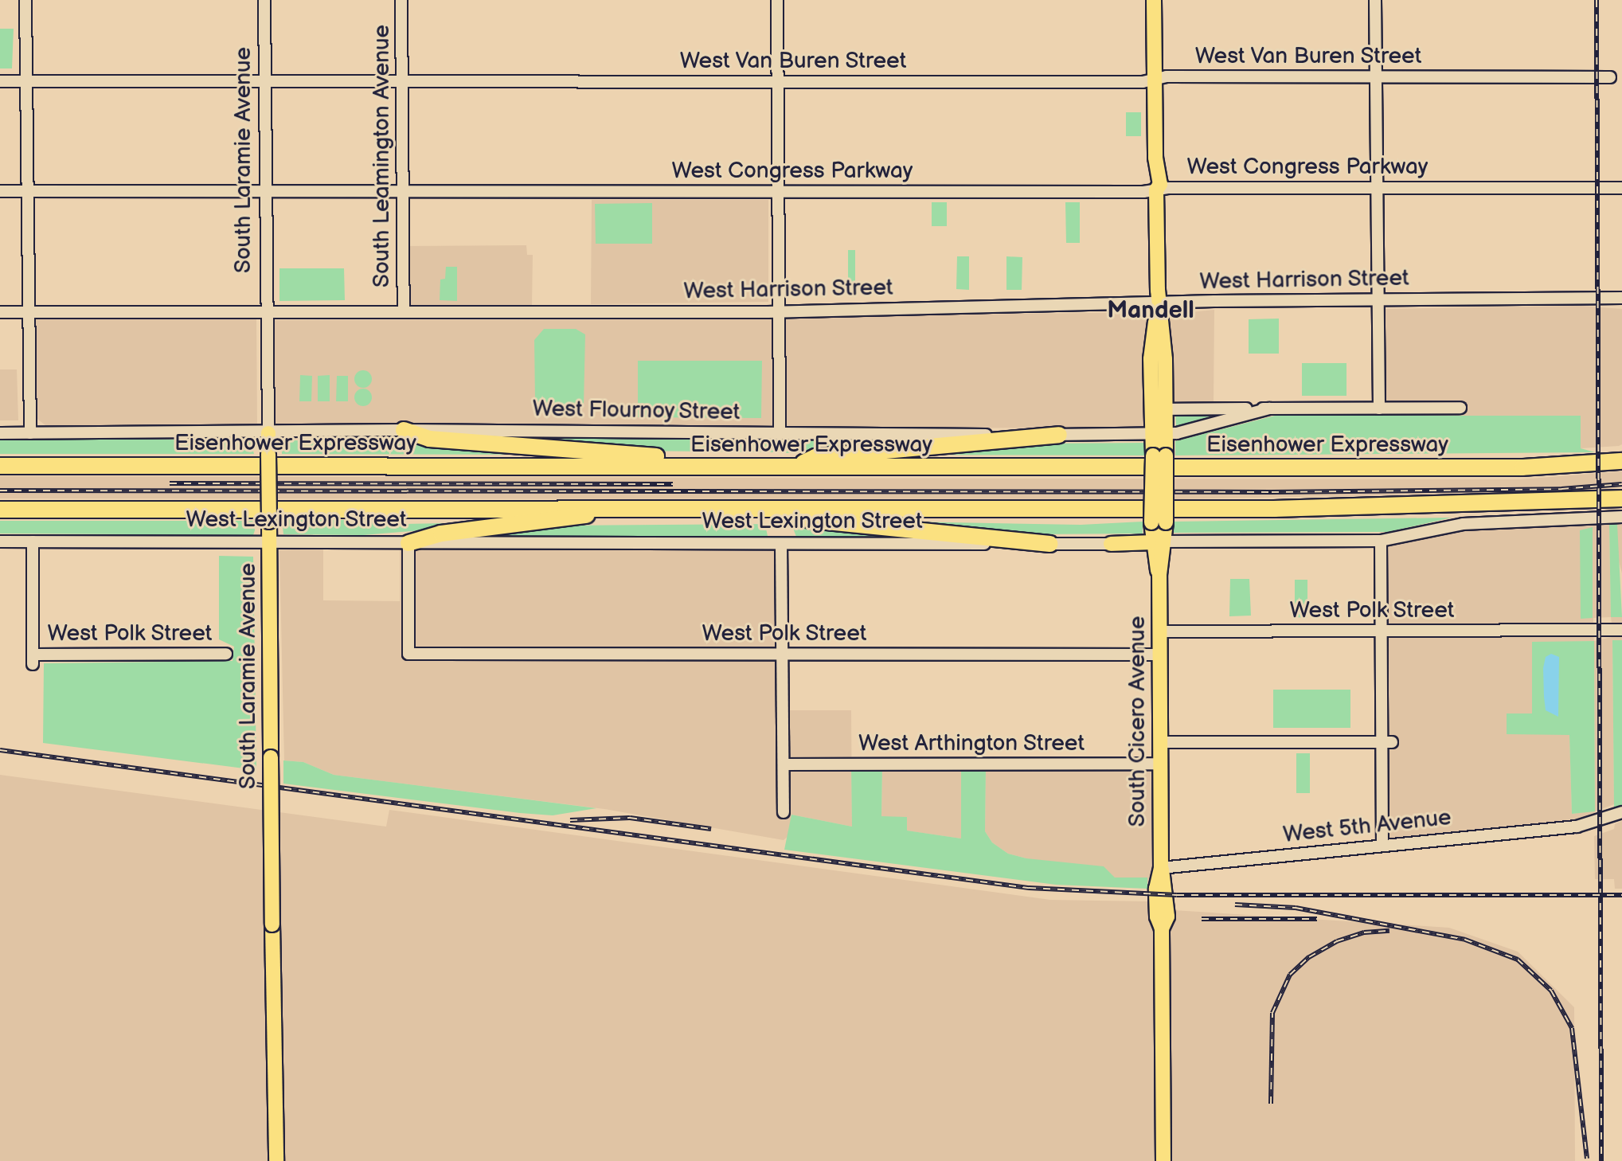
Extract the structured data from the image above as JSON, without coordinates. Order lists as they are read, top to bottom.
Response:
{
  "streets": {
    "highway": ["Eisenhower Expressway"],
    "main road": ["South Laramie Avenue", "West Lexington Street", "South Cicero Avenue"],
    "street": [
      "West Van Buren Street",
      "South Leamington Avenue",
      "West Congress Parkway",
      "West Harrison Street",
      "West Flournoy Street",
      "West Polk Street",
      "West Arthington Street",
      "West 5th Avenue"
    ]
  },
  "crossings": [
    ["West Van Buren Street", "South Leamington Avenue"],
    ["West Van Buren Street", "South Laramie Avenue"],
    ["West Van Buren Street", "South Cicero Avenue"],
    ["South Leamington Avenue", "West Congress Parkway"],
    ["South Leamington Avenue", "West Harrison Street"],
    ["South Laramie Avenue", "West Congress Parkway"],
    ["South Laramie Avenue", "West Harrison Street"],
    ["South Laramie Avenue", "West Flournoy Street"],
    ["South Laramie Avenue", "West Lexington Street"],
    ["West Congress Parkway", "South Cicero Avenue"],
    ["West Harrison Street", "South Cicero Avenue"],
    ["West Flournoy Street", "South Cicero Avenue"],
    ["West Lexington Street", "West Polk Street"],
    ["West Lexington Street", "South Cicero Avenue"],
    ["West Polk Street", "South Cicero Avenue"],
    ["South Cicero Avenue", "West Arthington Street"],
    ["South Cicero Avenue", "West 5th Avenue"]
  ],
  "districts": ["Mandell"]
}
